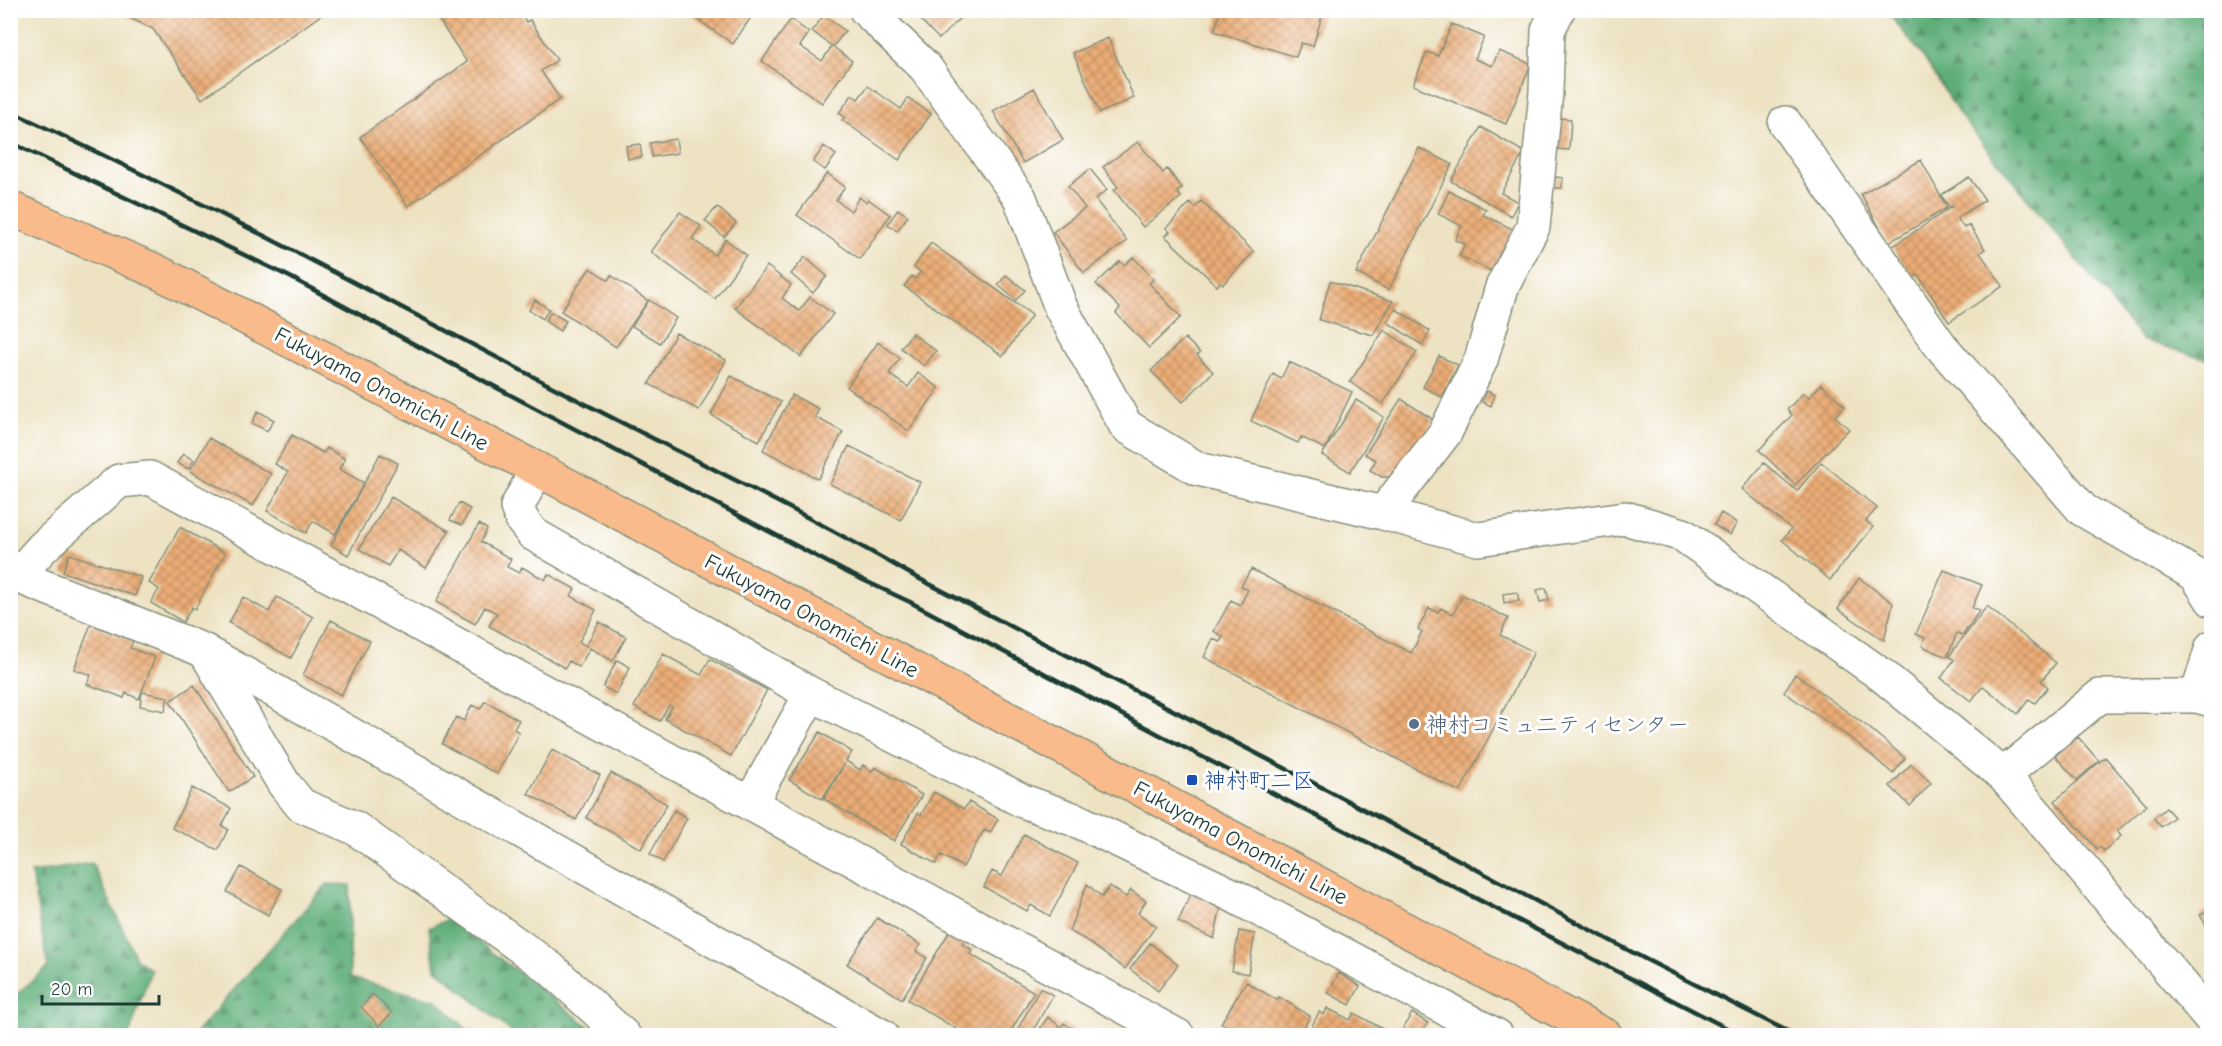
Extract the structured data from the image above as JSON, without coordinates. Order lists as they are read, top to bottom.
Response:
{
  "streets": {
    "main road": ["Fukuyama Onomichi Line"]
  },
  "places": {
    "other": ["神村コミュ二ティセンター"],
    "transit": ["神村町二区"]
  },
  "scale_bar": "20 m"
}
